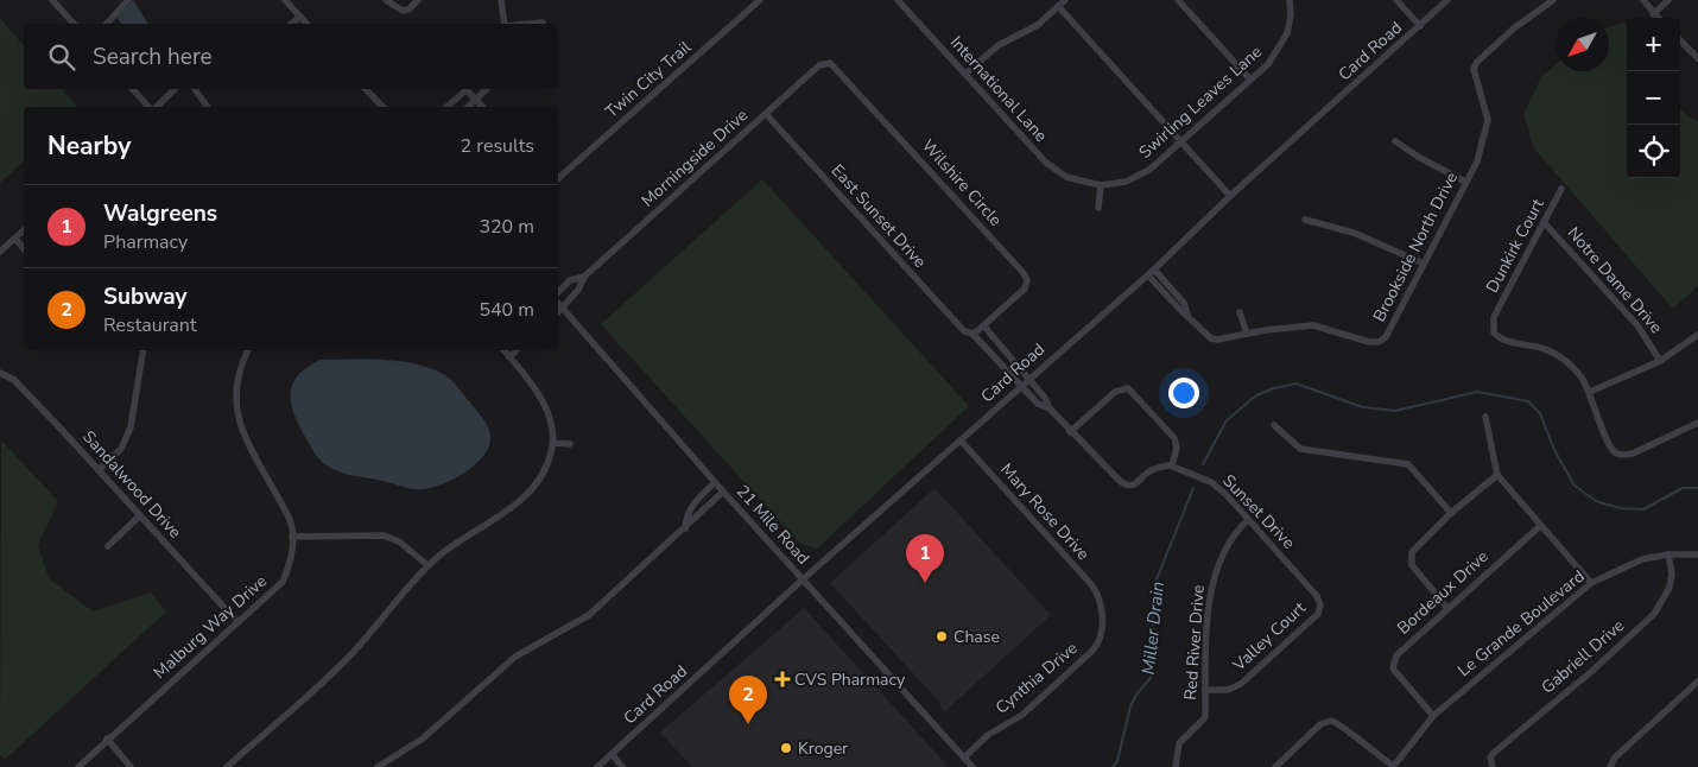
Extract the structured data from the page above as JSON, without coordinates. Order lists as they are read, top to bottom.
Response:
{
  "streets": {
    "street": [
      "Card Road",
      "Twin City Trail",
      "International Lane",
      "Swirling Leaves Lane",
      "Morningside Drive",
      "Wilshire Circle",
      "East Sunset Drive",
      "Dunkirk Court",
      "Brookside North Drive",
      "Notre Dame Drive",
      "Sandalwood Drive",
      "Mary Rose Drive",
      "Sunset Drive",
      "21 Mile Road",
      "Bordeaux Drive",
      "Le Grande Boulevard",
      "Malburg Way Drive",
      "Valley Court",
      "Red River Drive",
      "Gabriell Drive",
      "Cynthia Drive"
    ]
  },
  "crossings": [
    ["Card Road", "East Sunset Drive"],
    ["Card Road", "Brookside North Drive"],
    ["Card Road", "Mary Rose Drive"],
    ["Card Road", "21 Mile Road"],
    ["International Lane", "Swirling Leaves Lane"],
    ["Morningside Drive", "Wilshire Circle"],
    ["Morningside Drive", "East Sunset Drive"],
    ["Morningside Drive", "21 Mile Road"],
    ["Dunkirk Court", "Notre Dame Drive"],
    ["Sandalwood Drive", "Malburg Way Drive"],
    ["Mary Rose Drive", "Cynthia Drive"],
    ["Sunset Drive", "Valley Court"],
    ["Sunset Drive", "Red River Drive"],
    ["21 Mile Road", "Cynthia Drive"],
    ["Bordeaux Drive", "Le Grande Boulevard"],
    ["Le Grande Boulevard", "Gabriell Drive"],
    ["Valley Court", "Red River Drive"]
  ],
  "water": ["Miller Drain"],
  "places": {
    "other": ["Chase", "Kroger"],
    "health": ["CVS Pharmacy"]
  },
  "north": "bottom left",
  "page": {
    "map_buttons": ["+", "−"],
    "search": "Search here",
    "heading": ["Nearby", "2 results"],
    "list": [
      {
        "mark": "1",
        "name": "Walgreens",
        "note": "Pharmacy",
        "value": "320 m"
      },
      {
        "mark": "2",
        "name": "Subway",
        "note": "Restaurant",
        "value": "540 m"
      }
    ],
    "pins": ["1", "2"]
  }
}
